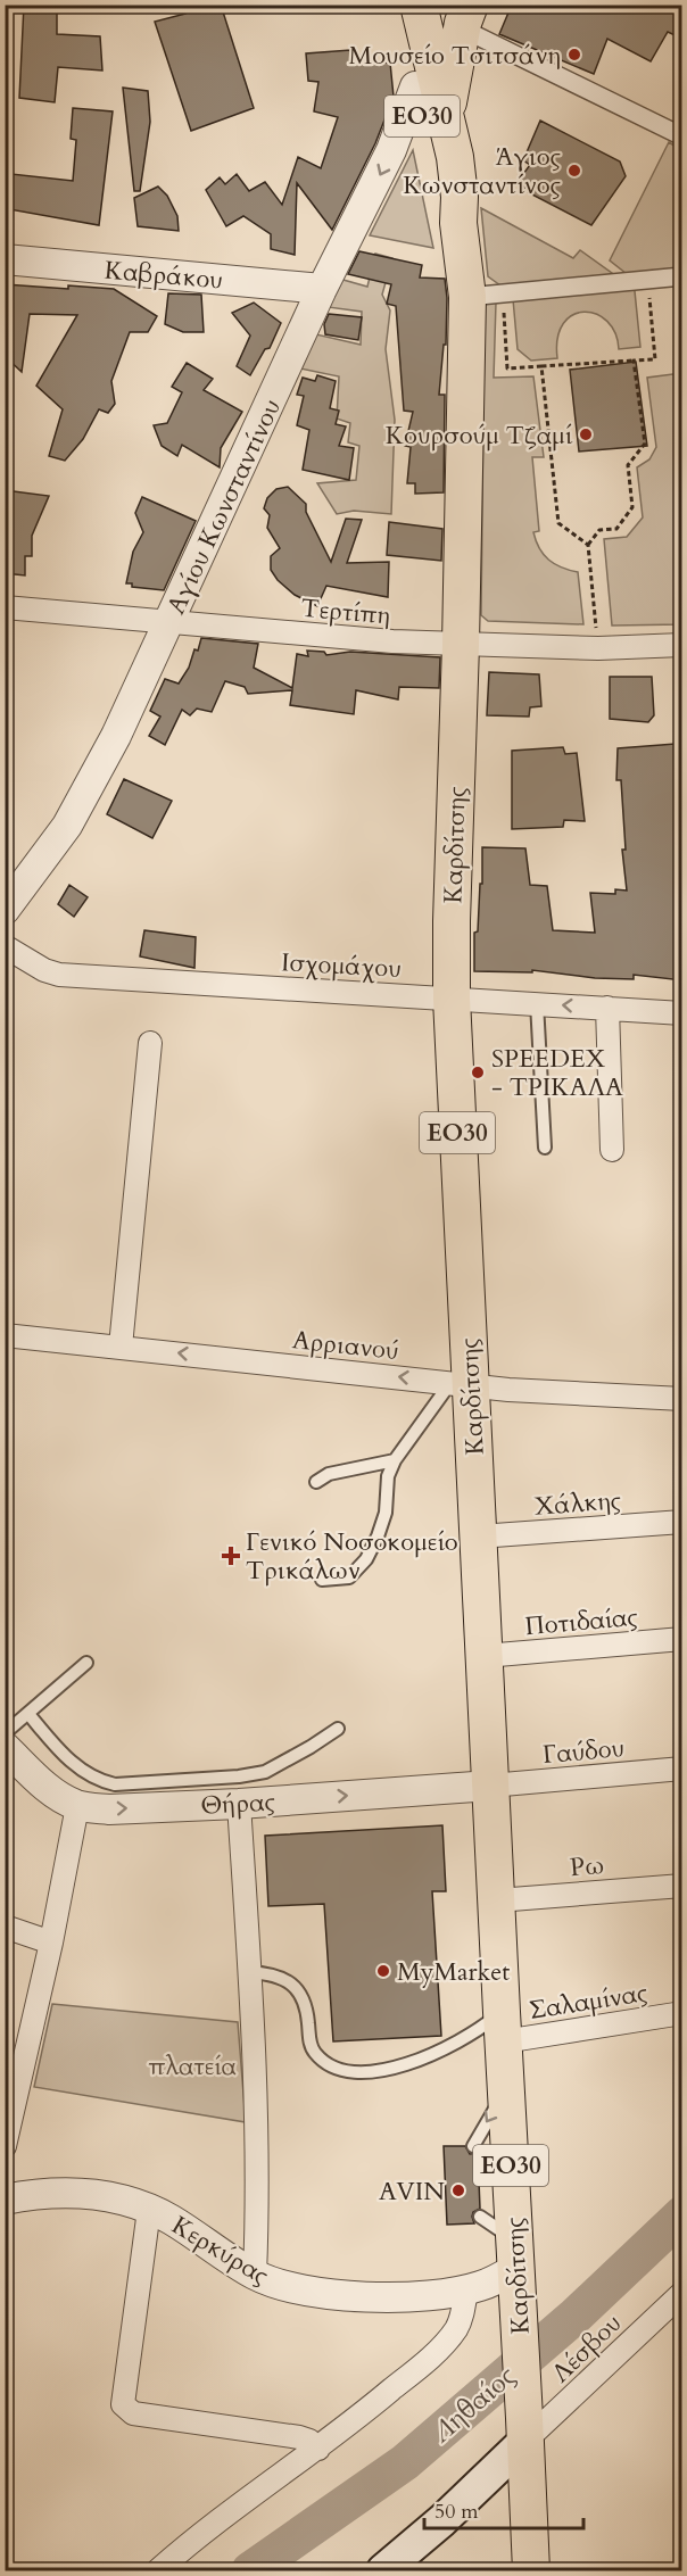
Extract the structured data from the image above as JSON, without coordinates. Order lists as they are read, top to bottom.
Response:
{
  "streets": {
    "main road": ["ΕΟ30", "Καρδίτσης"],
    "street": [
      "Καβράκου",
      "Αγίου Κωνσταντίνου",
      "Τερτίπη",
      "Ισχομάχου",
      "Αρριανού",
      "Χάλκης",
      "Ποτιδαίας",
      "Γαύδου",
      "Θήρας",
      "Ρω",
      "Σαλαμίνας",
      "Κερκύρας",
      "Λέσβου"
    ]
  },
  "crossings": [
    ["ΕΟ30", "Αγίου Κωνσταντίνου"],
    ["ΕΟ30", "Καρδίτσης"],
    ["Καβράκου", "Αγίου Κωνσταντίνου"],
    ["Αγίου Κωνσταντίνου", "Τερτίπη"],
    ["Τερτίπη", "Καρδίτσης"],
    ["Καρδίτσης", "Ισχομάχου"],
    ["Καρδίτσης", "Αρριανού"],
    ["Καρδίτσης", "Χάλκης"],
    ["Καρδίτσης", "Ποτιδαίας"],
    ["Καρδίτσης", "Γαύδου"],
    ["Καρδίτσης", "Θήρας"],
    ["Καρδίτσης", "Ρω"],
    ["Καρδίτσης", "Σαλαμίνας"],
    ["Καρδίτσης", "Κερκύρας"],
    ["Καρδίτσης", "Λέσβου"],
    ["Γαύδου", "Θήρας"]
  ],
  "one_way": ["Αρριανού", "Θήρας"],
  "water": ["Ληθαίος"],
  "parks": ["πλατεία"],
  "places": {
    "other": [
      "Μουσείο Τσιτσάνη",
      "Άγιος Κωνσταντίνος",
      "Κουρσούμ Τζαμί",
      "SPEEDEX - ΤΡΙΚΑΛΑ",
      "MyMarket",
      "AVIN"
    ],
    "health": ["Γενικό Νοσοκομείο Τρικάλων"]
  },
  "scale_bar": "50 m"
}
